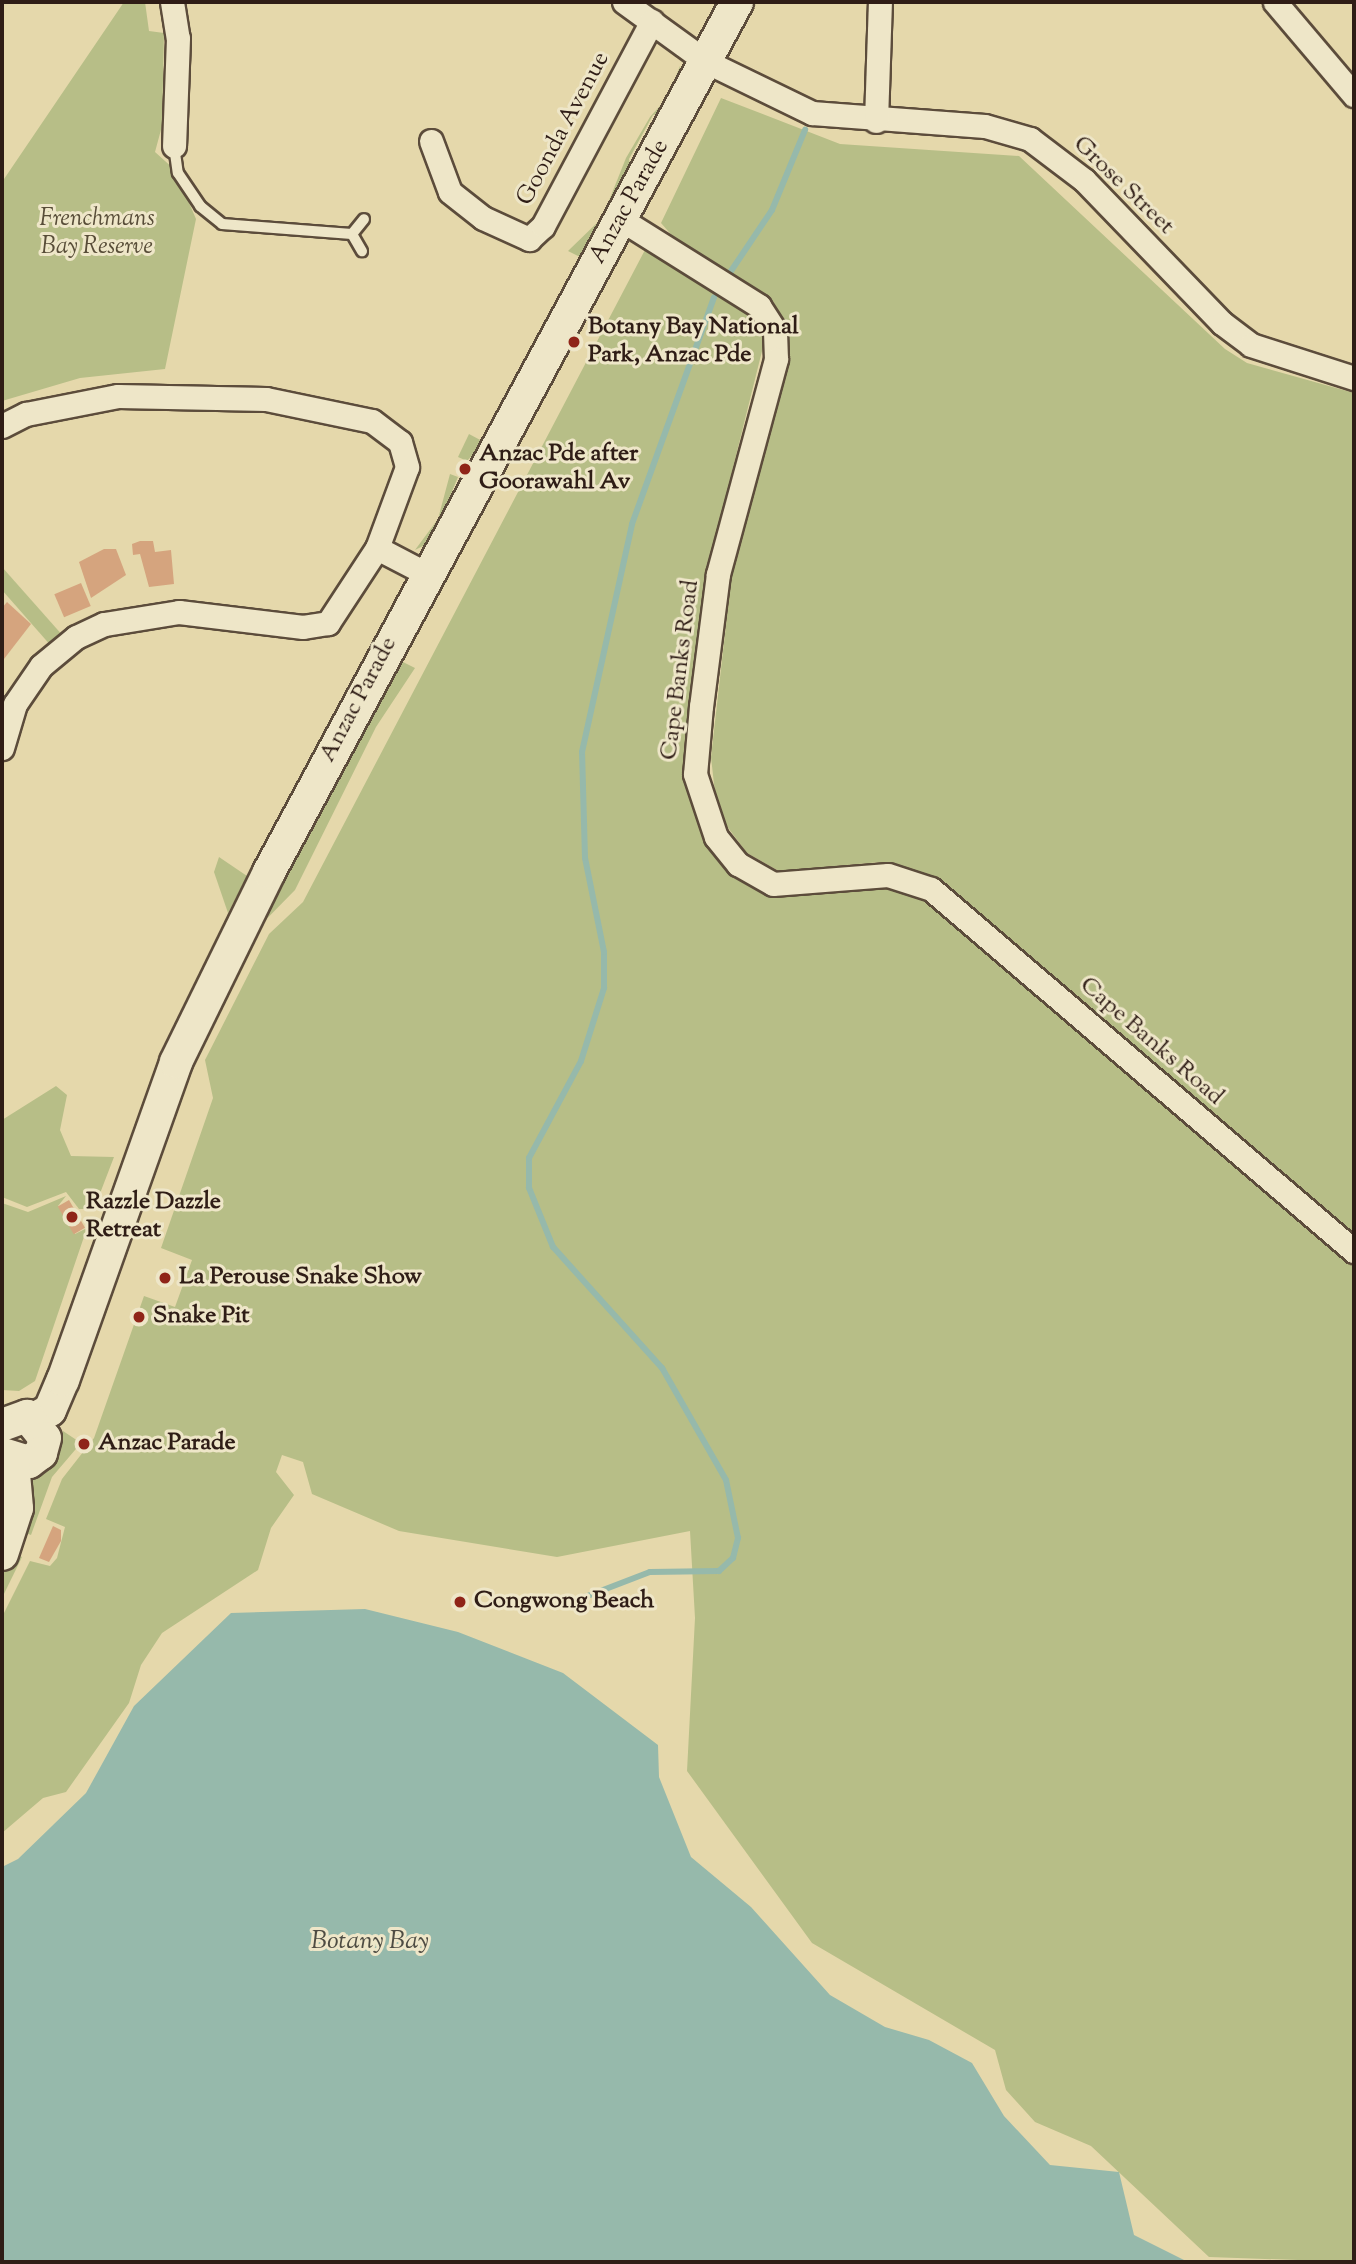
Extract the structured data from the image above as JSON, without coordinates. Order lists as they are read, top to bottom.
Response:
{
  "streets": {
    "main road": ["Anzac Parade"],
    "street": ["Goonda Avenue", "Grose Street", "Cape Banks Road"]
  },
  "crossings": [
    ["Goonda Avenue", "Grose Street"],
    ["Grose Street", "Anzac Parade"],
    ["Anzac Parade", "Cape Banks Road"]
  ],
  "water": ["Botany Bay"],
  "parks": ["Frenchmans Bay Reserve"],
  "places": [
    "Botany Bay National Park, Anzac Pde",
    "Anzac Pde after Goorawahl Av",
    "Razzle Dazzle Retreat",
    "La Perouse Snake Show",
    "Snake Pit",
    "Anzac Parade",
    "Congwong Beach"
  ]
}
